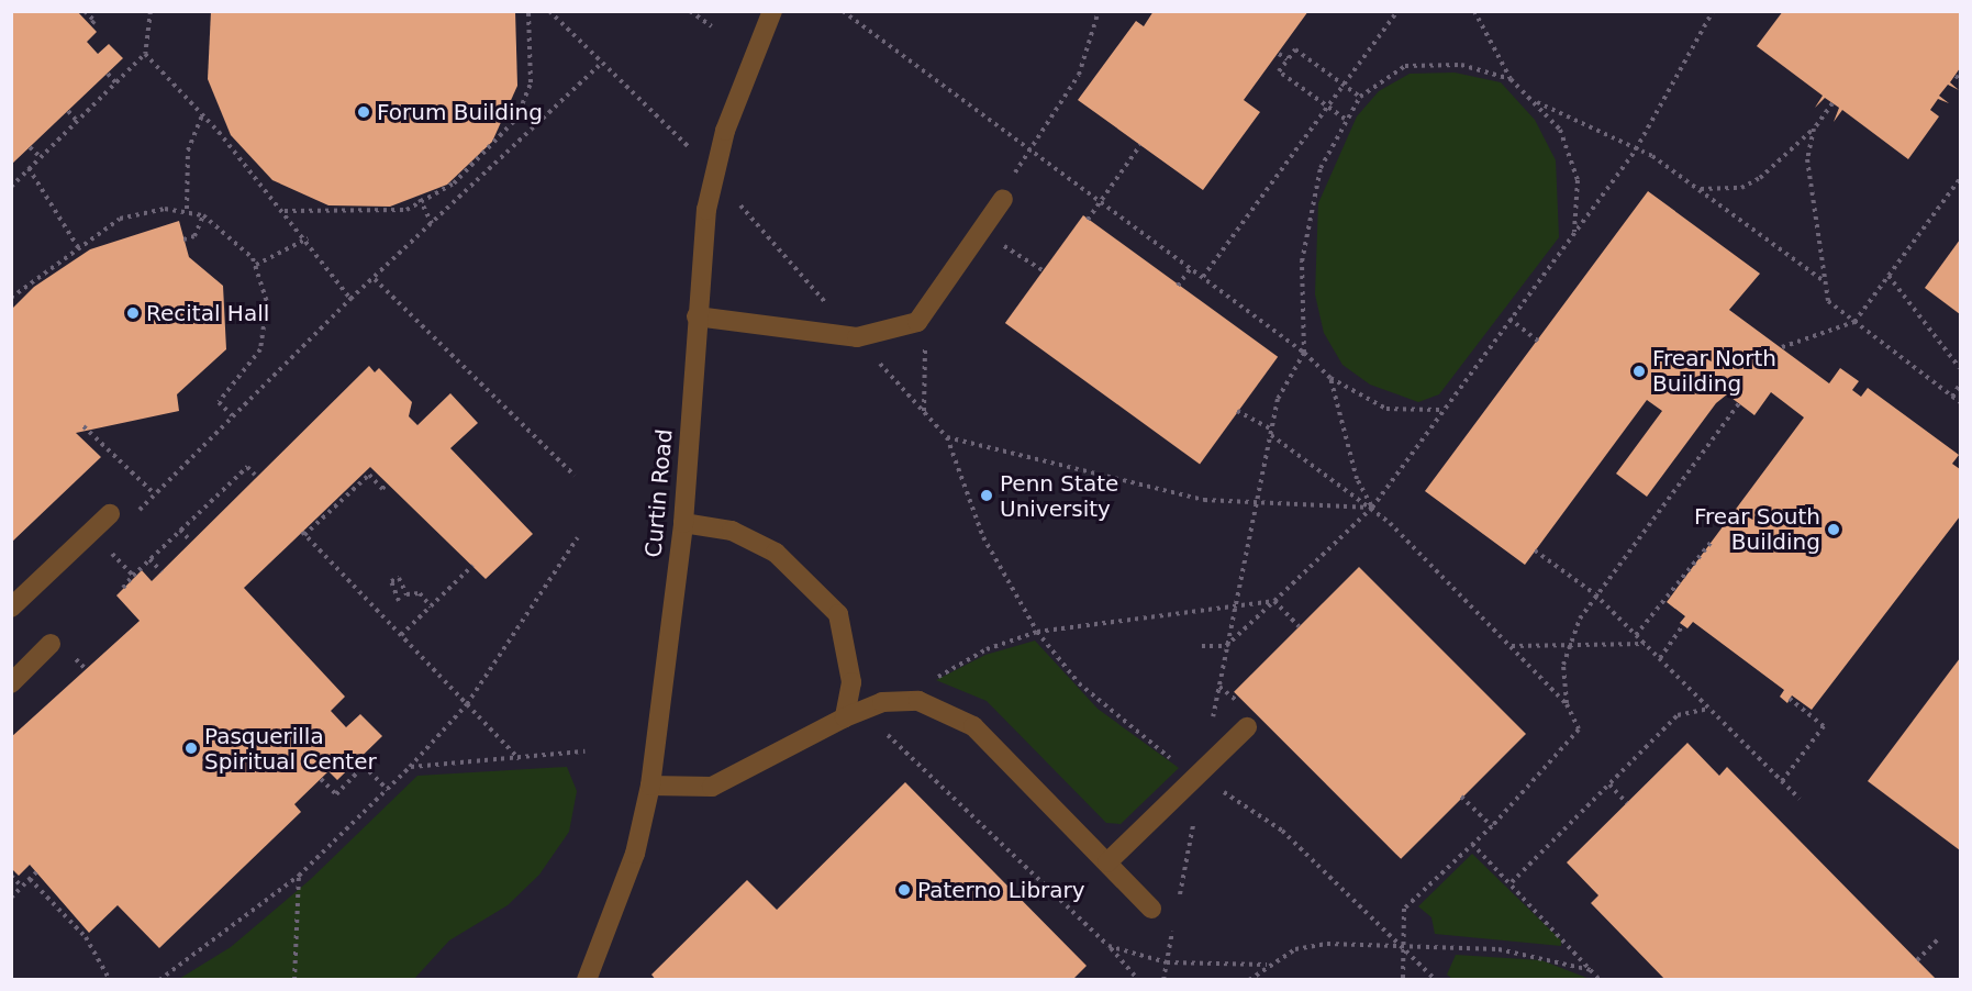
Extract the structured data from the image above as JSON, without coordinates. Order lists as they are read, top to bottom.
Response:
{
  "streets": {
    "street": ["Curtin Road"]
  },
  "places": [
    "Forum Building",
    "Recital Hall",
    "Frear North Building",
    "Penn State University",
    "Frear South Building",
    "Pasquerilla Spiritual Center",
    "Paterno Library"
  ]
}
